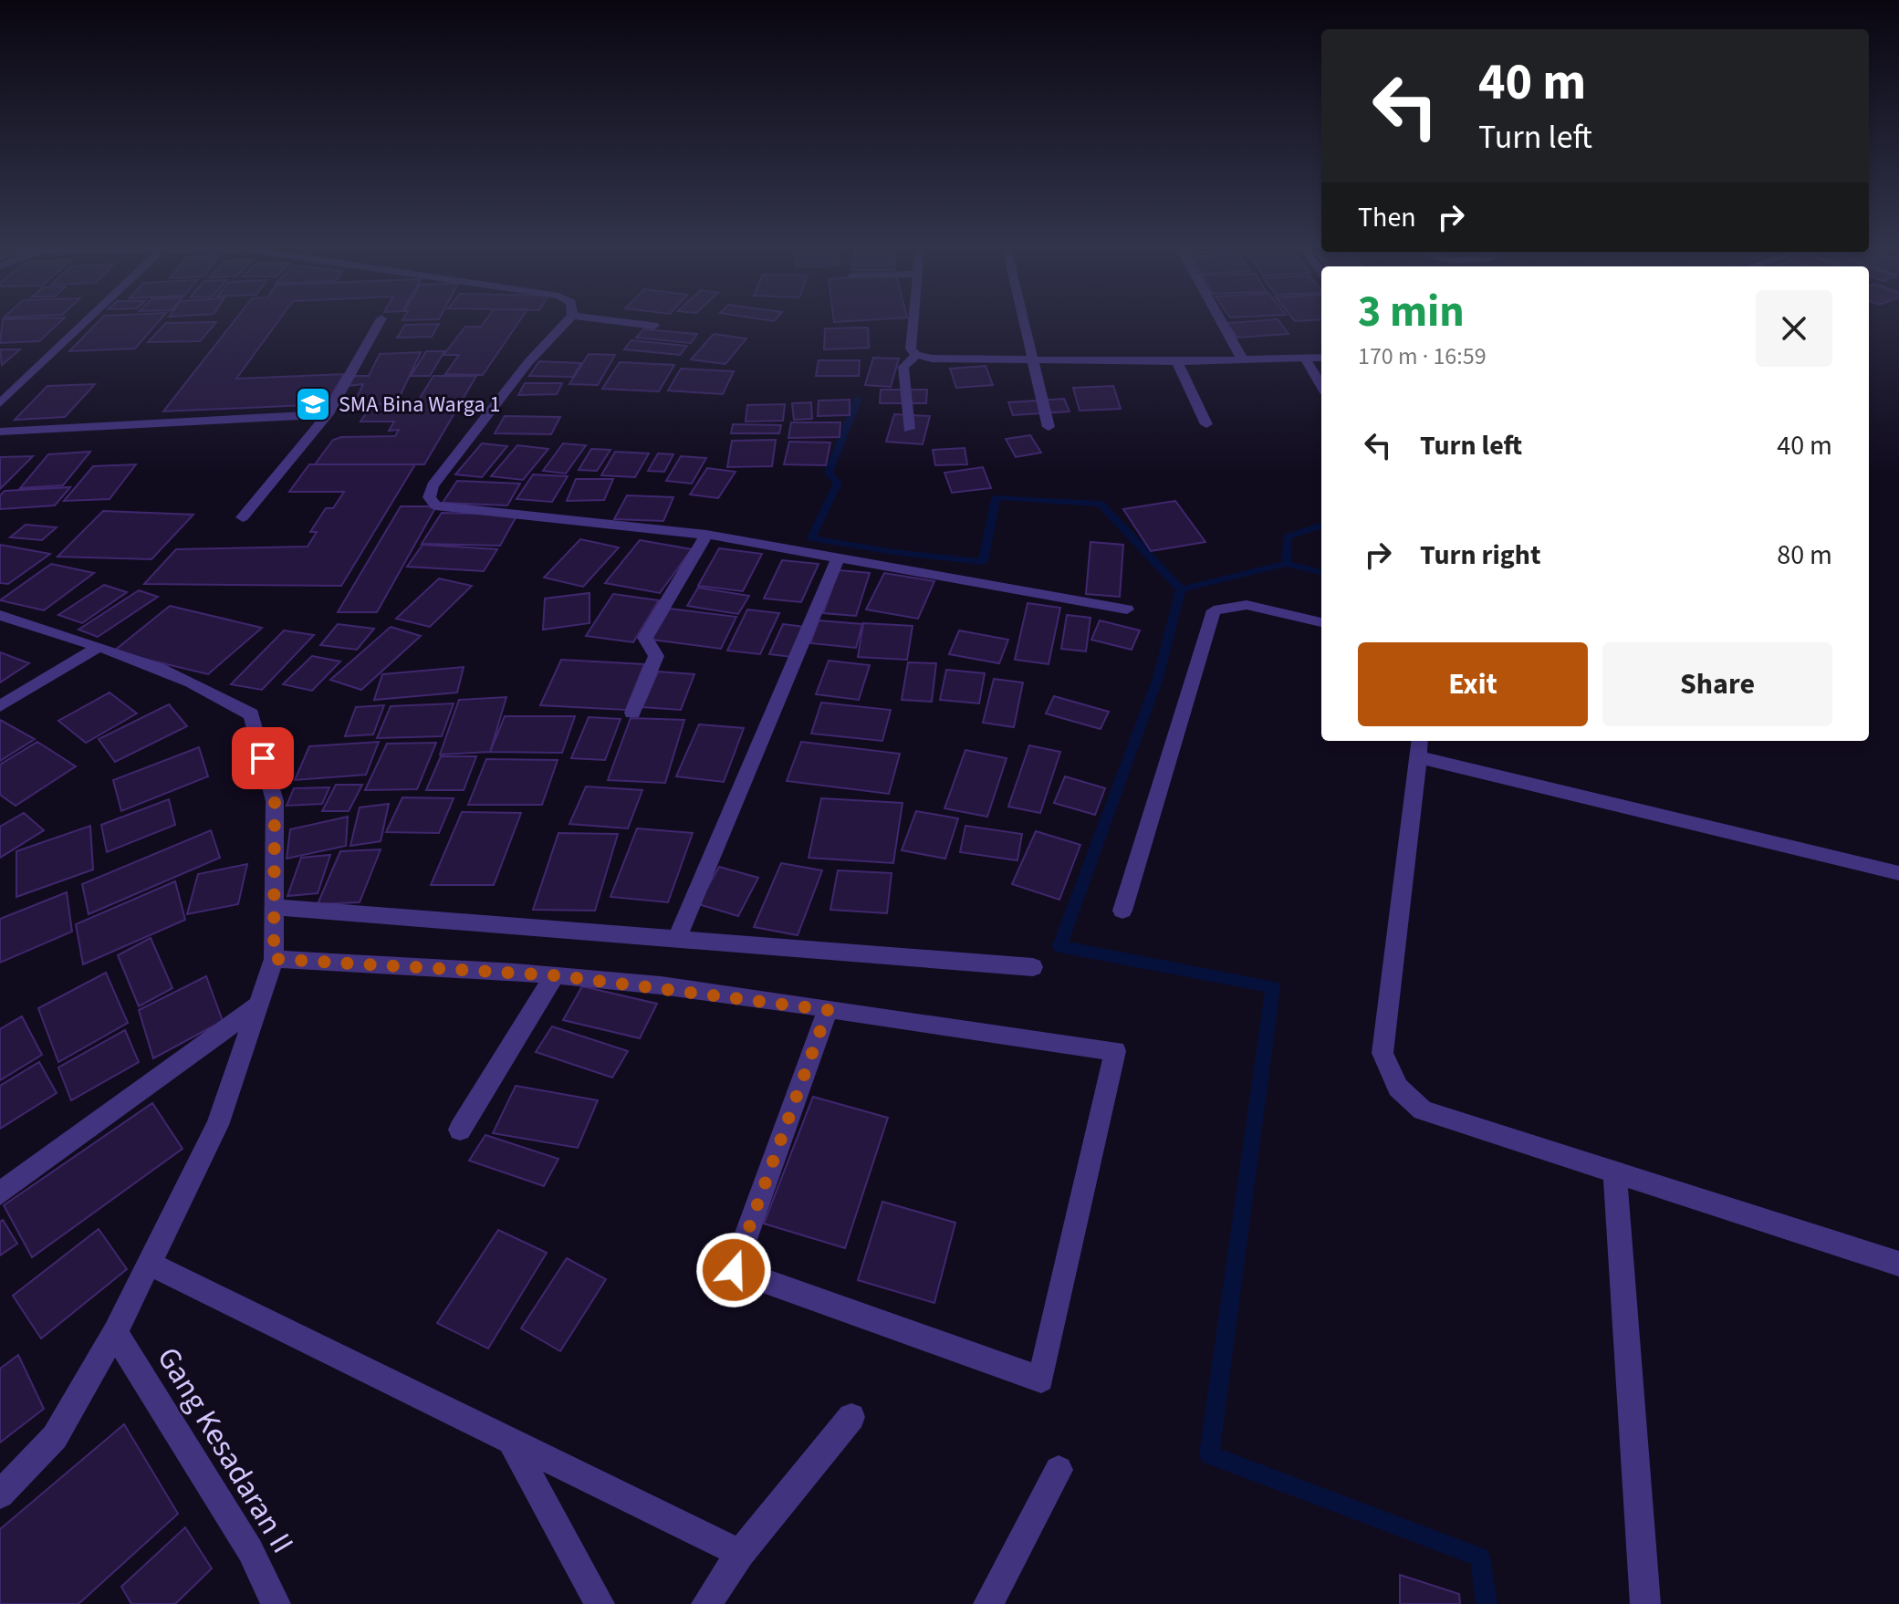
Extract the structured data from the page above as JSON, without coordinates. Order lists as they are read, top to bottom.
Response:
{
  "streets": {
    "street": ["Gang Kesadaran II"]
  },
  "places": {
    "school or university": ["SMA Bina Warga 1"]
  },
  "page": {
    "turn": ["40 m", "Turn left"],
    "then": "Then",
    "heading": ["3 min", "170 m · 16:59"],
    "list": [
      {
        "name": "Turn left",
        "value": "40 m"
      },
      {
        "name": "Turn right",
        "value": "80 m"
      }
    ],
    "buttons": ["Exit", "Share"]
  }
}
